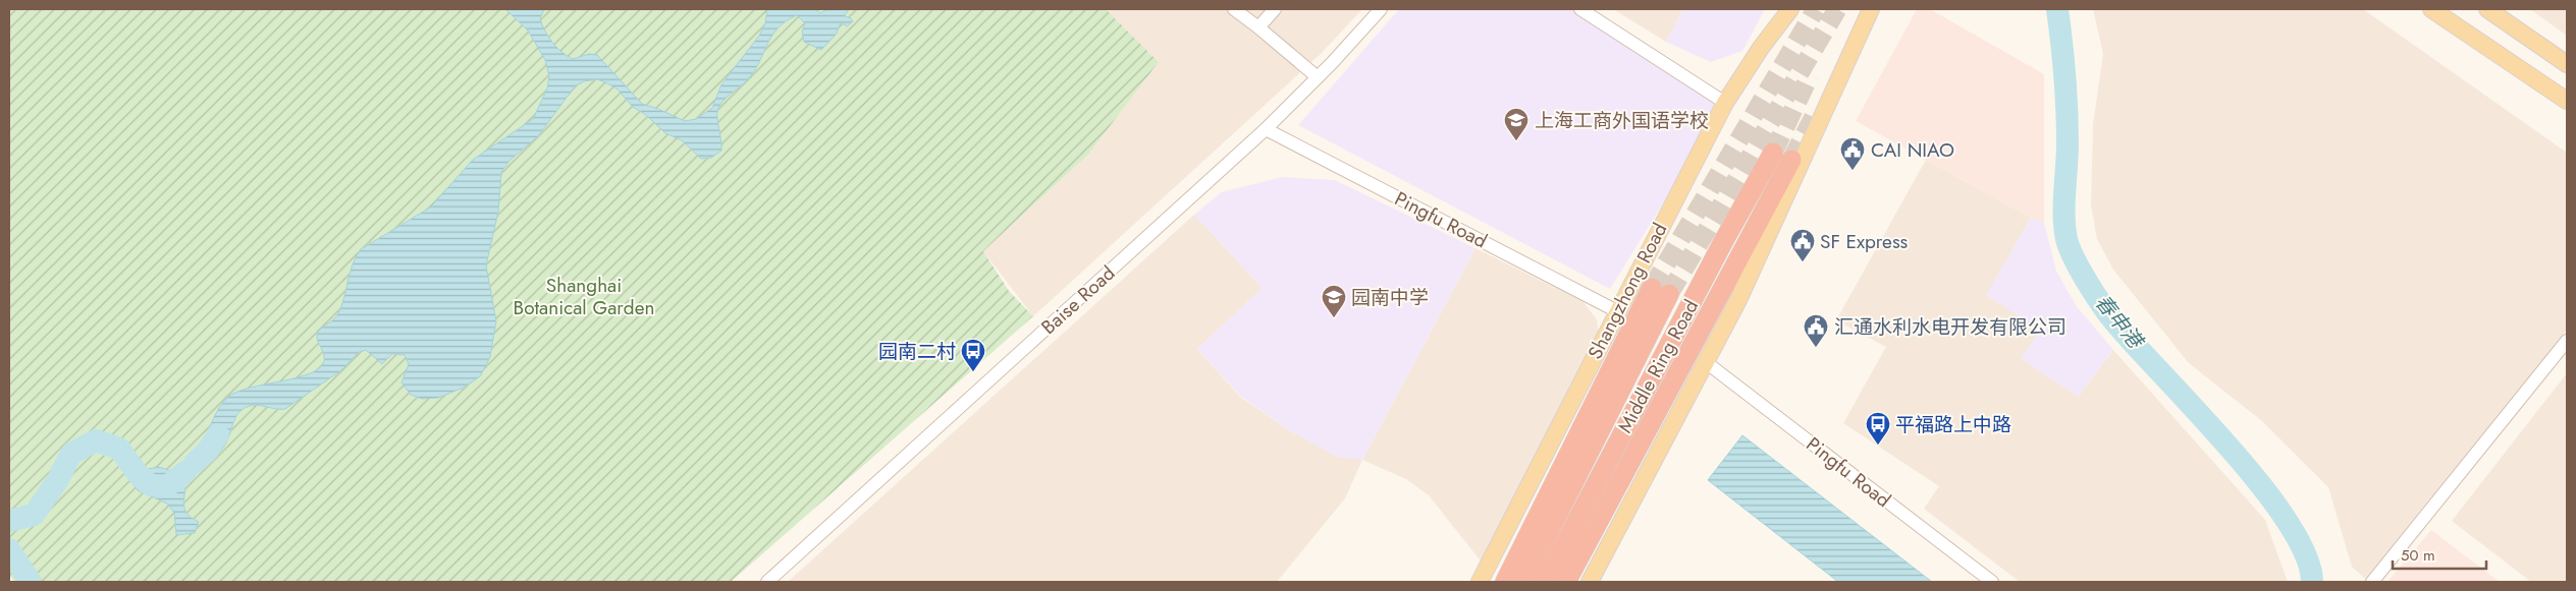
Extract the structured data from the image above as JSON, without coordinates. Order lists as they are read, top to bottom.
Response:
{
  "streets": {
    "highway": ["Middle Ring Road"],
    "main road": ["Shangzhong Road"],
    "street": ["Pingfu Road", "Baise Road"]
  },
  "crossings": [
    ["Pingfu Road", "Shangzhong Road"],
    ["Pingfu Road", "Baise Road"]
  ],
  "water": ["春申港"],
  "parks": ["Shanghai Botanical Garden"],
  "places": {
    "school or university": ["上海工商外国语学校", "园南中学"],
    "public building": ["CAI NIAO", "SF Express", "汇通水利水电开发有限公司"],
    "bus stop": ["园南二村", "平福路上中路"]
  },
  "scale_bar": "50 m"
}
